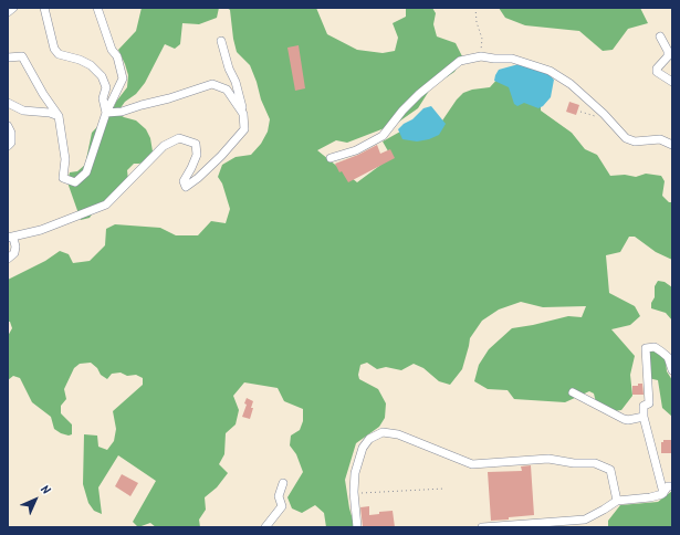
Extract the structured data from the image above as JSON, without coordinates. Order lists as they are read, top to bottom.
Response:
{
  "north": "top right"
}
